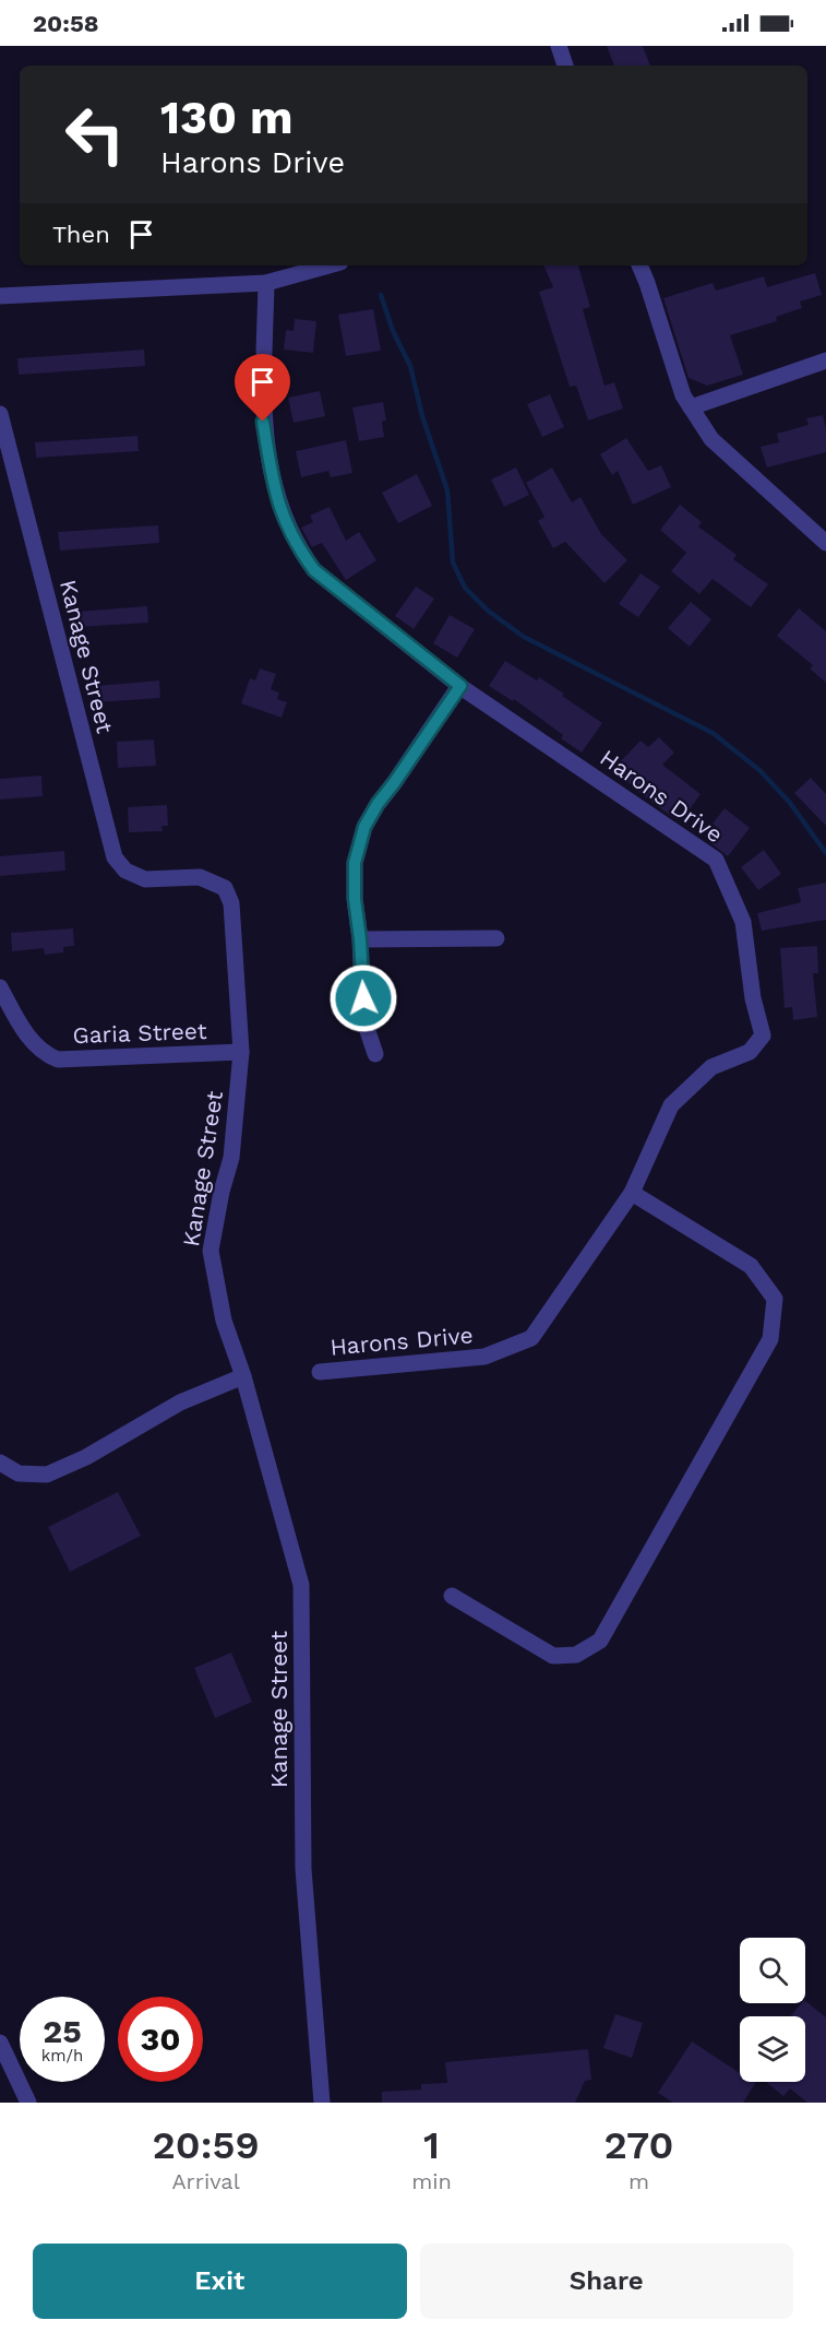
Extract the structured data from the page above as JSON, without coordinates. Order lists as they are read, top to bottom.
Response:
{
  "streets": {
    "street": ["Kanage Street", "Harons Drive", "Garia Street"]
  },
  "crossings": [
    ["Kanage Street", "Garia Street"]
  ],
  "page": {
    "status": "20:58",
    "turn": ["130 m", "Harons Drive"],
    "then": "Then",
    "speed": "25 km/h",
    "limit": "30",
    "eta": [
      "20:59",
      "Arrival",
      "1",
      "min",
      "270",
      "m"
    ],
    "buttons": ["Exit", "Share"]
  }
}
